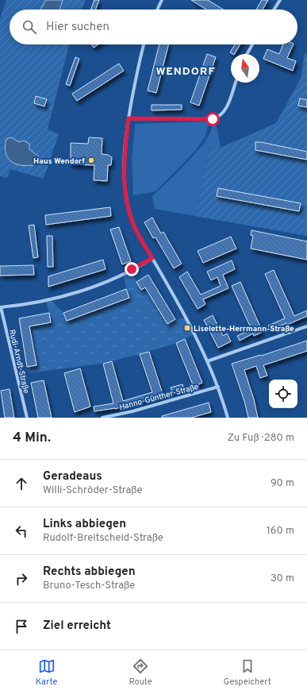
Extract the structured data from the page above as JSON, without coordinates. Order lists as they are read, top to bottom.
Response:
{
  "streets": {
    "street": ["Rudi-Arndt-Straße", "Hanno-Günther-Straße"]
  },
  "districts": ["WENDORF"],
  "places": {
    "other": ["Haus Wendorf"],
    "transit": ["Liselotte-Herrmann-Straße"]
  },
  "north": "top",
  "page": {
    "search": "Hier suchen",
    "heading": ["4 Min.", "Zu Fuß · 280 m"],
    "list": [
      ["Geradeaus", "Willi-Schröder-Straße", "90 m"],
      ["Links abbiegen", "Rudolf-Breitscheid-Straße", "160 m"],
      ["Rechts abbiegen", "Bruno-Tesch-Straße", "30 m"],
      "Ziel erreicht"
    ],
    "nav": ["Karte", "Route", "Gespeichert"]
  }
}
